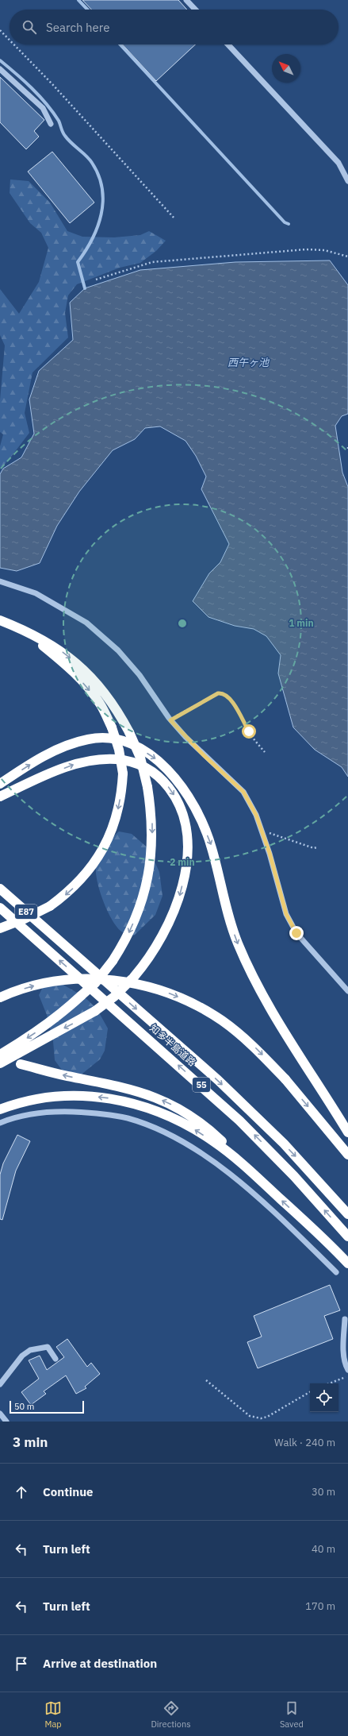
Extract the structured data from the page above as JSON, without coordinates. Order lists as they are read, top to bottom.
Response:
{
  "streets": {
    "highway": ["E87", "知多半島道路", "55"]
  },
  "water": ["西午ヶ池"],
  "scale_bar": "50 m",
  "north": "top left",
  "page": {
    "search": "Search here",
    "scale": "50 m",
    "heading": ["3 min", "Walk · 240 m"],
    "list": [
      ["Continue", "30 m"],
      ["Turn left", "40 m"],
      ["Turn left", "170 m"],
      "Arrive at destination"
    ],
    "nav": ["Map", "Directions", "Saved"]
  },
  "rings": ["1 min", "2 min"]
}
